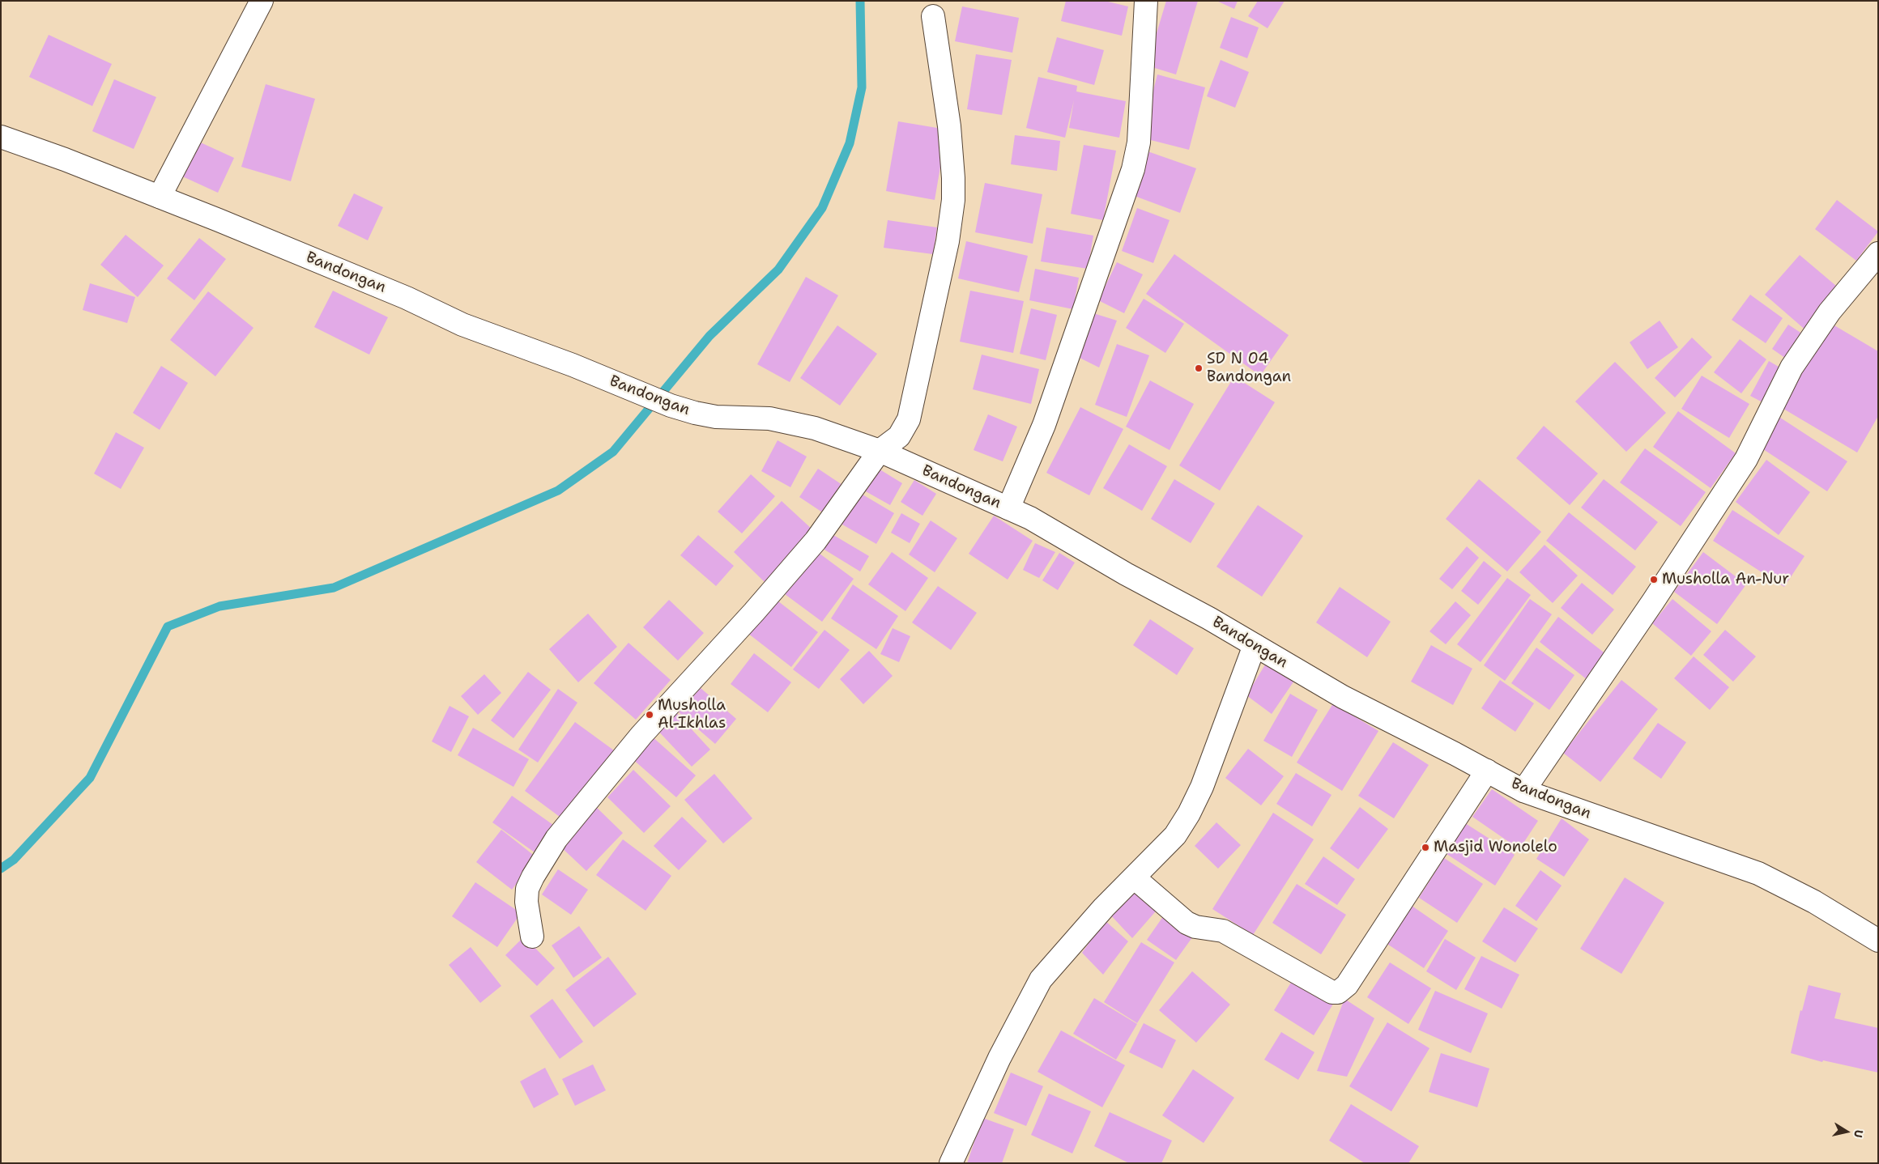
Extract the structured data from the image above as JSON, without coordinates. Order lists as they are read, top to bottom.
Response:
{
  "streets": {
    "street": ["Bandongan"]
  },
  "places": [
    "SD N 04 Bandongan",
    "Musholla An-Nur",
    "Musholla Al-Ikhlas",
    "Masjid Wonolelo"
  ],
  "north": "right"
}
